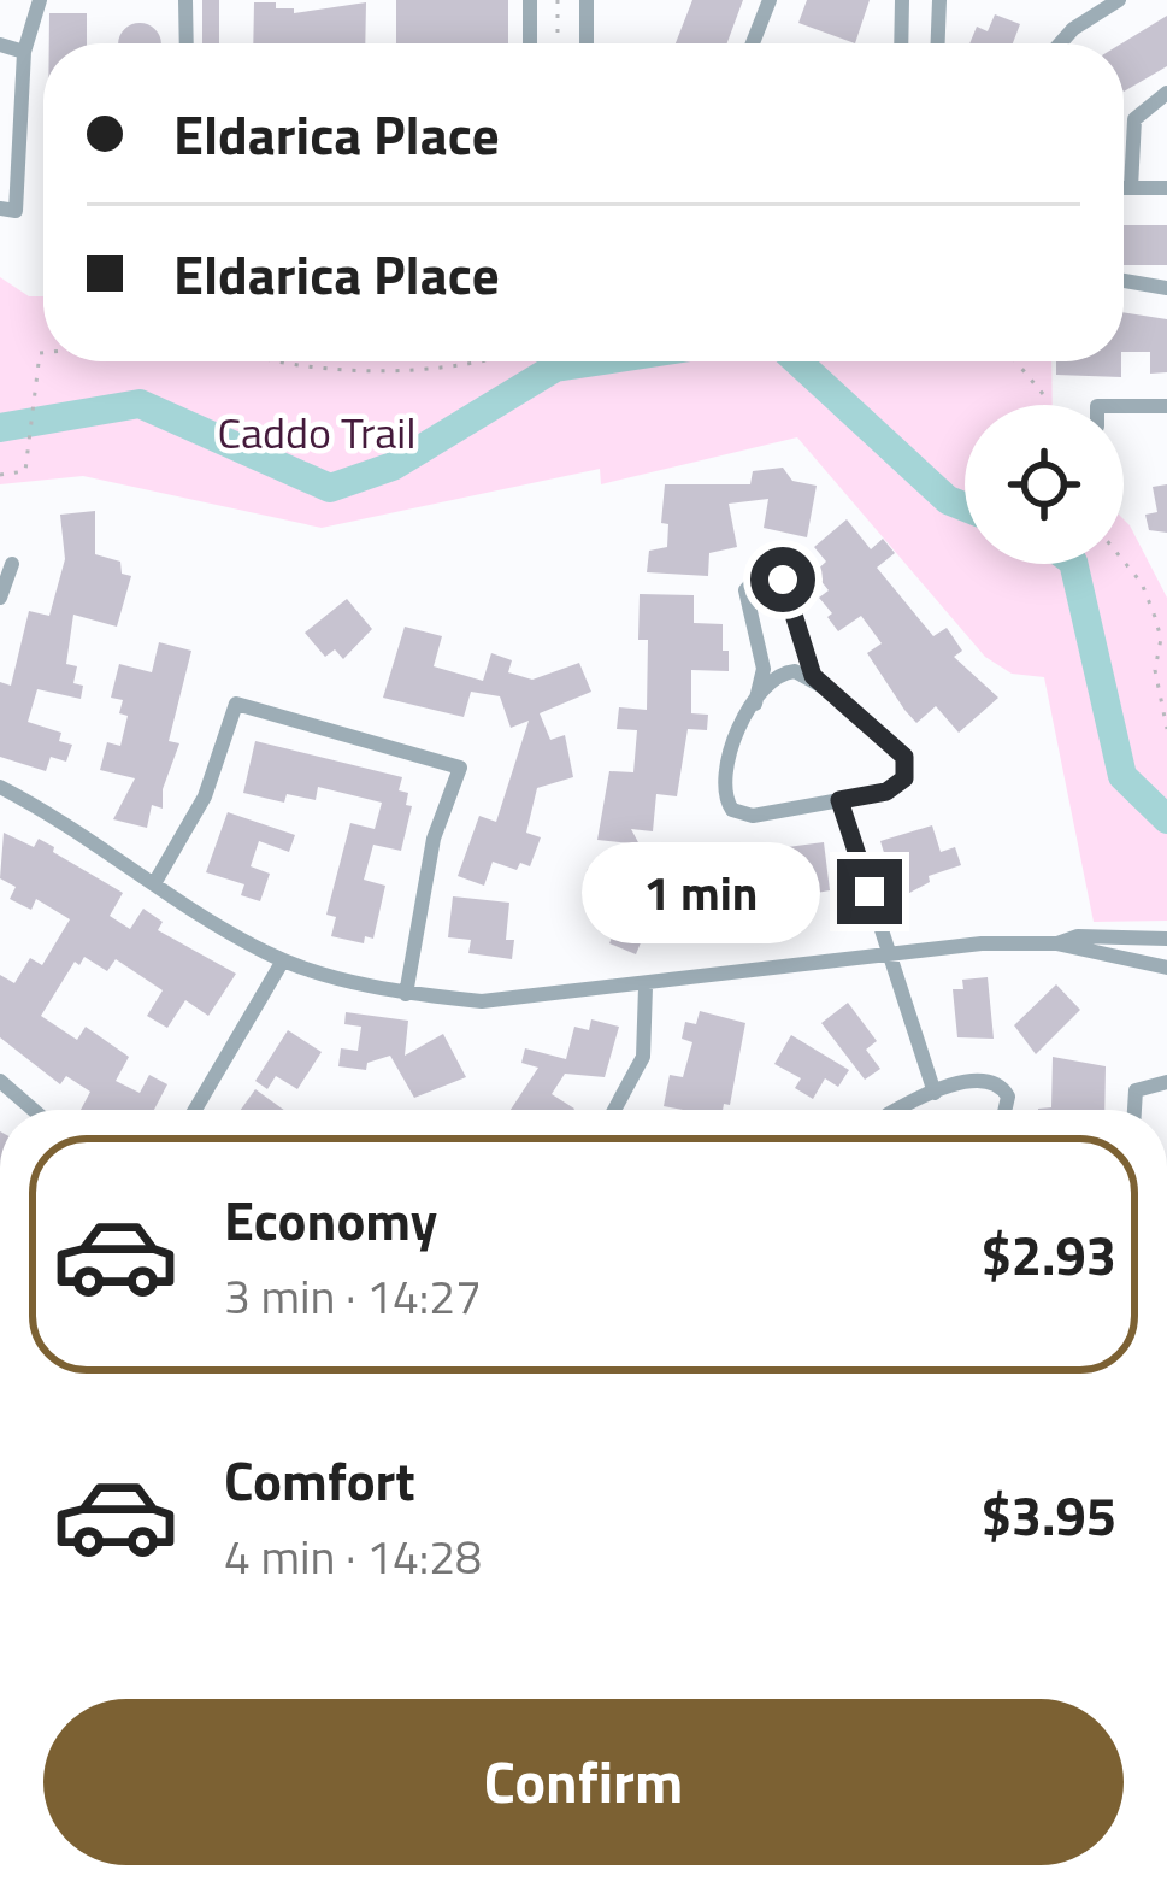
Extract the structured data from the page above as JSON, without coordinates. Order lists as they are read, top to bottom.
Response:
{
  "parks": ["Caddo Trail"],
  "page": {
    "banner": ["Eldarica Place", "Eldarica Place"],
    "bubble": "1 min",
    "list": [
      {
        "name": "Economy",
        "note": "3 min · 14:27",
        "value": "$2.93"
      },
      {
        "name": "Comfort",
        "note": "4 min · 14:28",
        "value": "$3.95"
      }
    ],
    "buttons": "Confirm"
  }
}
